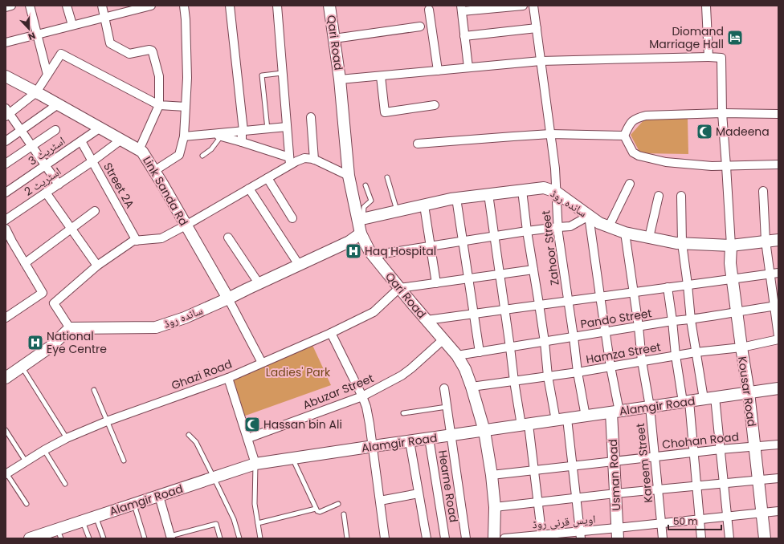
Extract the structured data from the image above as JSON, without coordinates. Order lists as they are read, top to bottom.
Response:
{
  "streets": {
    "street": [
      "Qari Road",
      "اسٹریٹ 3",
      "اسٹریٹ 2",
      "Street 2A",
      "Link Sanda Rd",
      "ساندہ روڈ",
      "Zahoor Street",
      "Pando Street",
      "Hamza Street",
      "Ghazi Road",
      "Abuzar Street",
      "Kousar Road",
      "Alamgir Road",
      "Chohan Road",
      "Kareem Street",
      "Usman Road",
      "Hearne Road",
      "اویس قرنی روڈ"
    ]
  },
  "crossings": [
    ["Qari Road", "ساندہ روڈ"],
    ["Qari Road", "Pando Street"],
    ["Qari Road", "Hamza Street"],
    ["Qari Road", "Ghazi Road"],
    ["Qari Road", "Abuzar Street"],
    ["Qari Road", "Alamgir Road"],
    ["Qari Road", "Chohan Road"],
    ["اسٹریٹ 3", "Street 2A"],
    ["اسٹریٹ 3", "Link Sanda Rd"],
    ["اسٹریٹ 2", "Street 2A"],
    ["اسٹریٹ 2", "Link Sanda Rd"],
    ["Link Sanda Rd", "ساندہ روڈ"],
    ["ساندہ روڈ", "Zahoor Street"],
    ["ساندہ روڈ", "Kousar Road"],
    ["ساندہ روڈ", "Kareem Street"],
    ["Zahoor Street", "Pando Street"],
    ["Zahoor Street", "Hamza Street"],
    ["Zahoor Street", "Alamgir Road"],
    ["Pando Street", "Kousar Road"],
    ["Pando Street", "Kareem Street"],
    ["Hamza Street", "Kousar Road"],
    ["Hamza Street", "Kareem Street"],
    ["Kousar Road", "Alamgir Road"],
    ["Kousar Road", "Chohan Road"],
    ["Kousar Road", "اویس قرنی روڈ"],
    ["Alamgir Road", "Kareem Street"],
    ["Alamgir Road", "Usman Road"],
    ["Alamgir Road", "Hearne Road"],
    ["Chohan Road", "Kareem Street"],
    ["Chohan Road", "Usman Road"],
    ["Kareem Street", "اویس قرنی روڈ"],
    ["Usman Road", "اویس قرنی روڈ"]
  ],
  "parks": ["Ladies' Park"],
  "places": {
    "hotel": ["Diomand Marriage Hall"],
    "mosque": ["Madeena", "Hassan bin Ali"],
    "hospital": ["Haq Hospital", "National Eye Centre"]
  },
  "scale_bar": "50 m",
  "north": "bottom"
}
